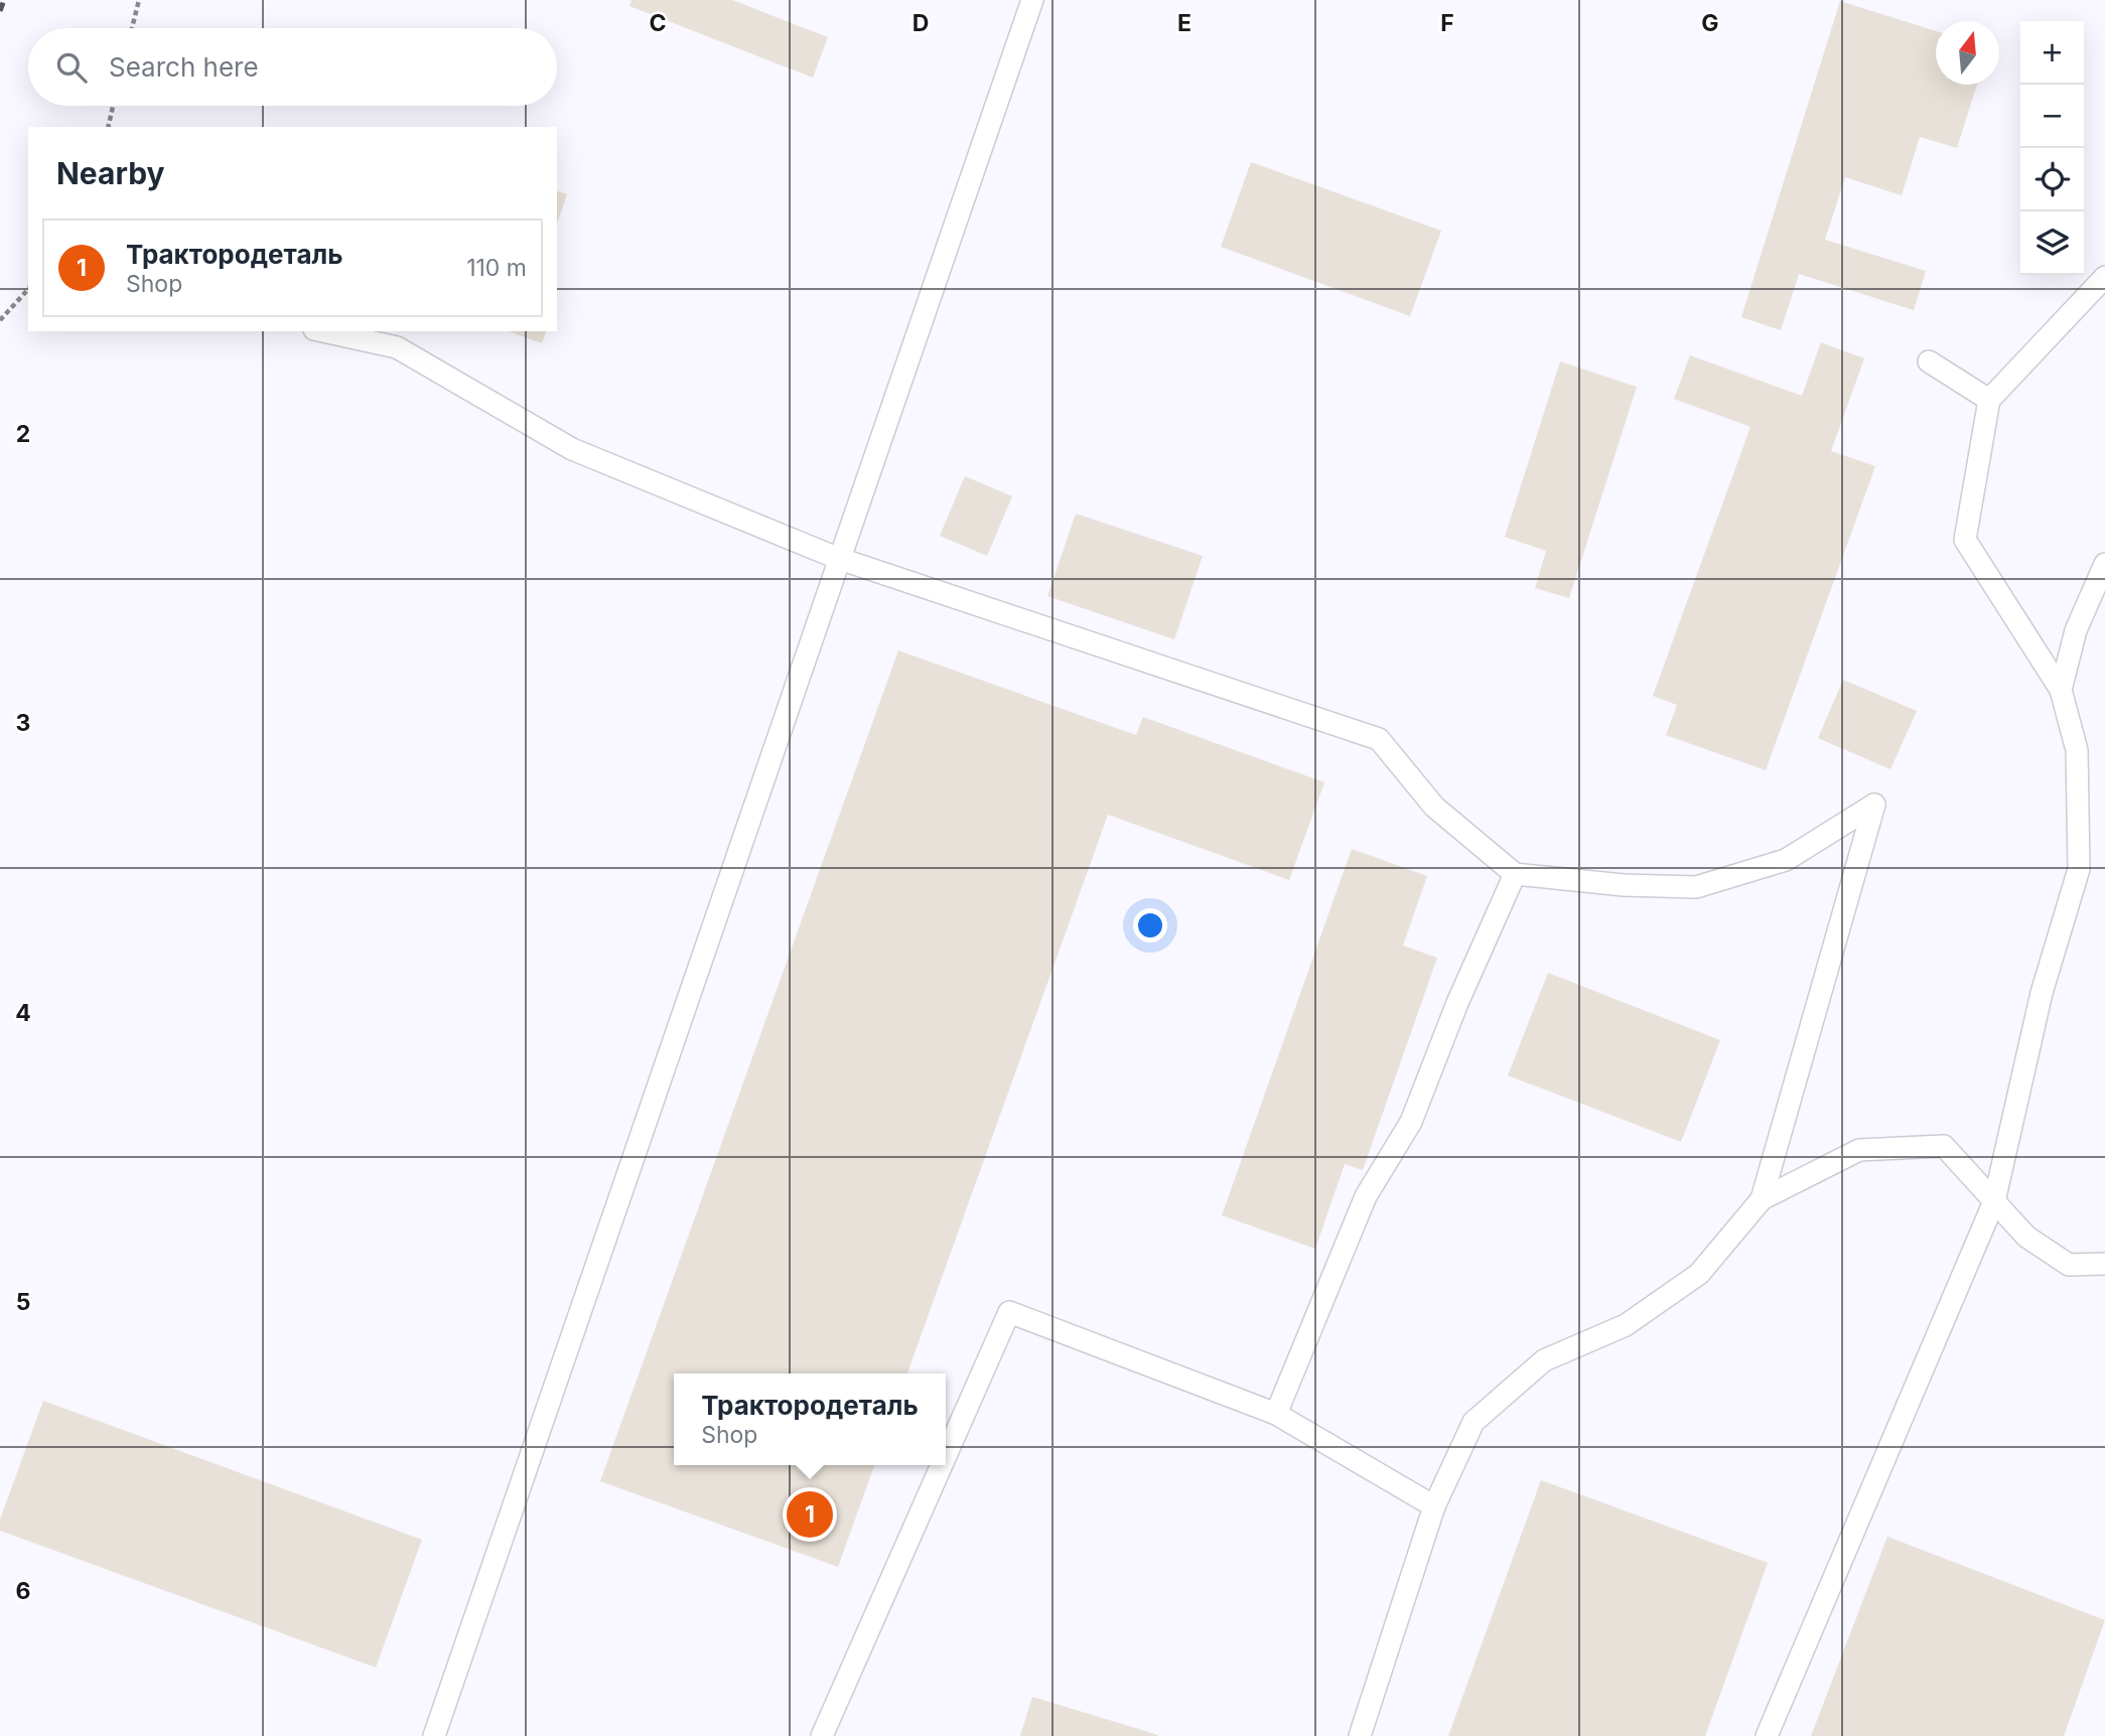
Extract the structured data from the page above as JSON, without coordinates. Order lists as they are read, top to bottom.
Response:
{
  "north": "top",
  "page": {
    "map_buttons": ["+", "−"],
    "search": "Search here",
    "heading": "Nearby",
    "list": [
      {
        "mark": "1",
        "name": "Трактородеталь",
        "note": "Shop",
        "value": "110 m"
      }
    ],
    "popup": ["Трактородеталь", "Shop"],
    "pins": "1"
  },
  "grid": {
    "columns": [
      "C",
      "D",
      "E",
      "F",
      "G"
    ],
    "rows": [
      "2",
      "3",
      "4",
      "5",
      "6"
    ]
  }
}
